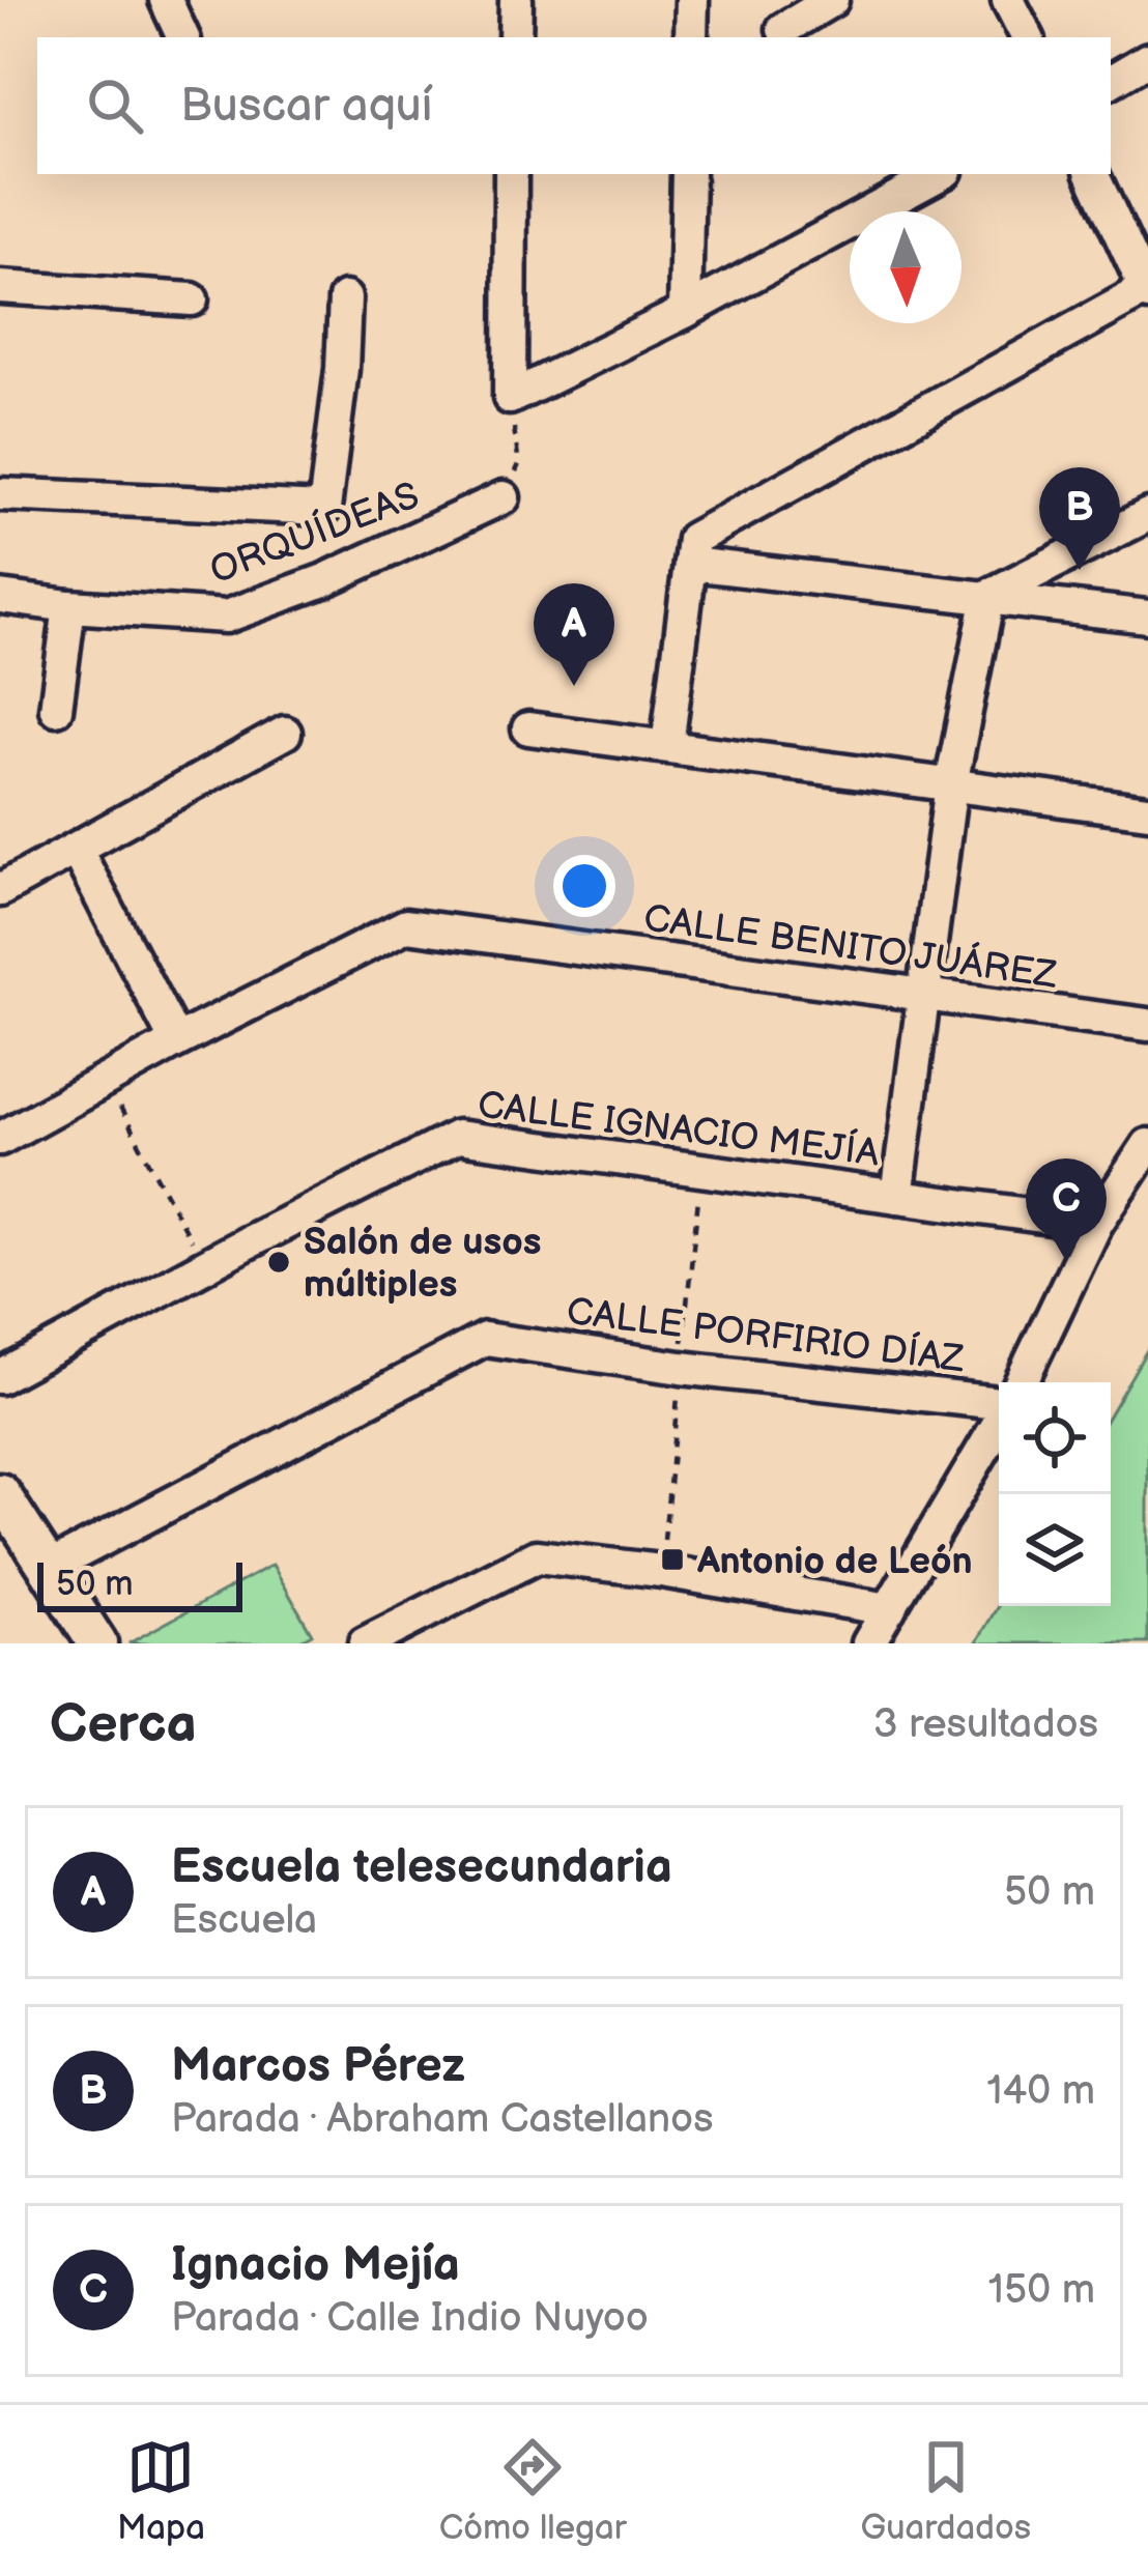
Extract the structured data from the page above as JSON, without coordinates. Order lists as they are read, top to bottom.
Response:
{
  "streets": {
    "street": [
      "ORQUÍDEAS",
      "CALLE BENITO JUÁREZ",
      "CALLE IGNACIO MEJÍA",
      "CALLE PORFIRIO DÍAZ"
    ]
  },
  "places": {
    "other": ["Salón de usos múltiples"],
    "transit": ["Antonio de León"]
  },
  "scale_bar": "50 m",
  "north": "bottom",
  "page": {
    "search": "Buscar aquí",
    "pins": ["B", "A", "C"],
    "scale": "50 m",
    "heading": ["Cerca", "3 resultados"],
    "list": [
      {
        "mark": "A",
        "name": "Escuela telesecundaria",
        "note": "Escuela",
        "value": "50 m"
      },
      {
        "mark": "B",
        "name": "Marcos Pérez",
        "note": "Parada · Abraham Castellanos",
        "value": "140 m"
      },
      {
        "mark": "C",
        "name": "Ignacio Mejía",
        "note": "Parada · Calle Indio Nuyoo",
        "value": "150 m"
      }
    ],
    "nav": ["Mapa", "Cómo llegar", "Guardados"]
  }
}
